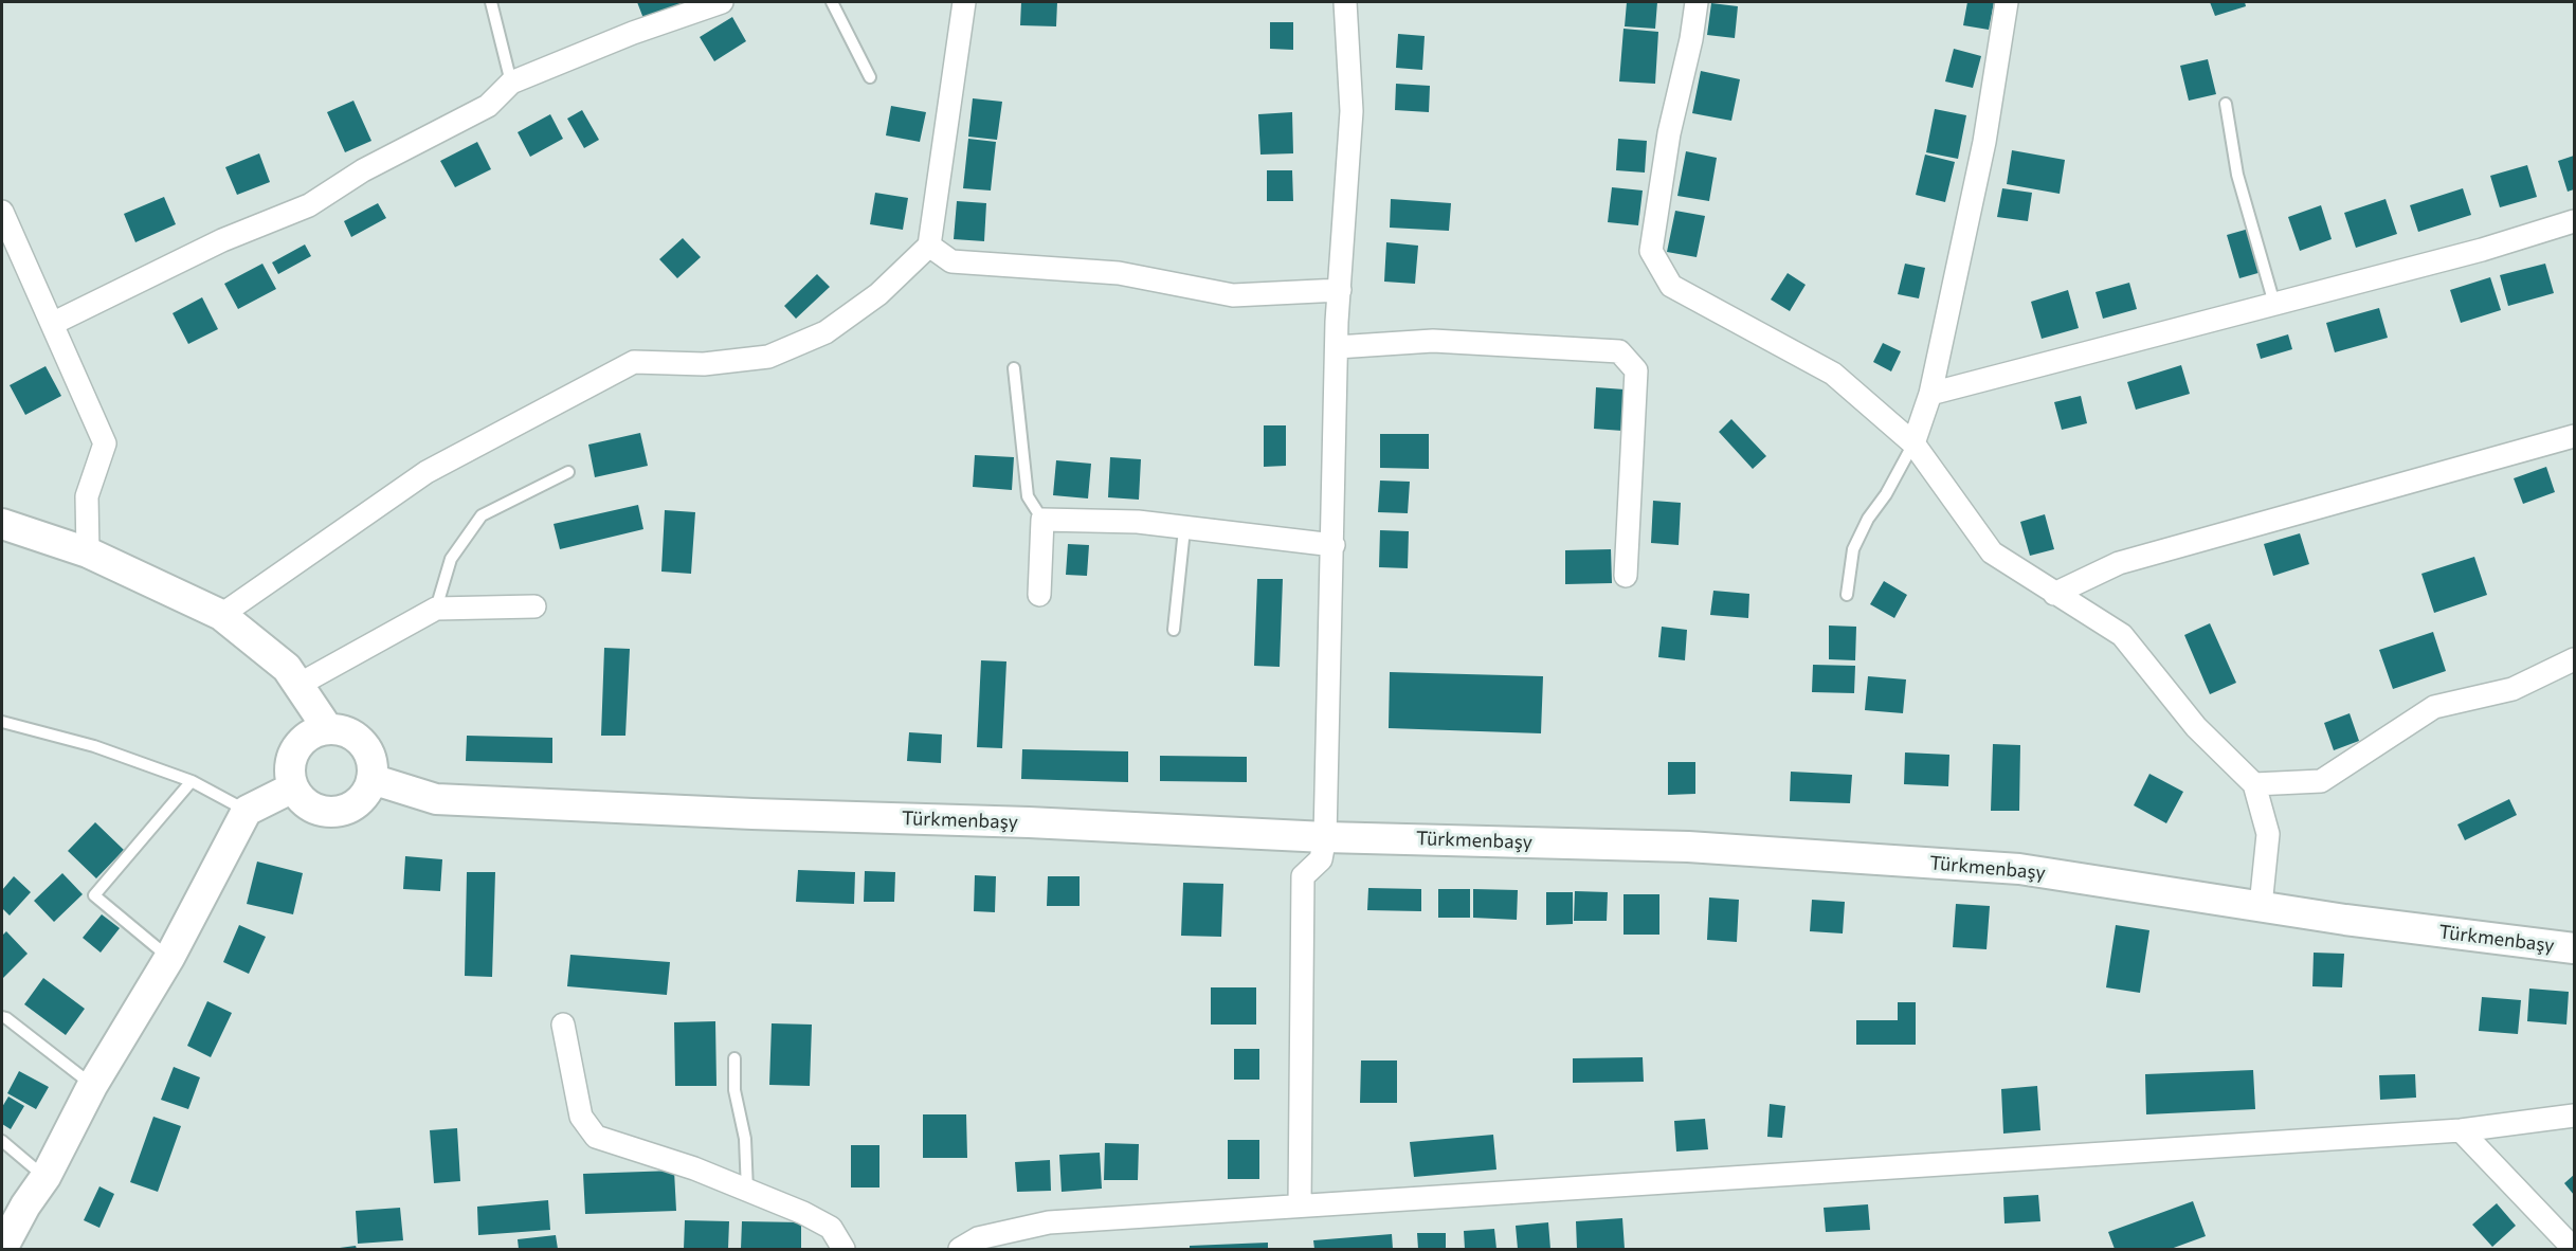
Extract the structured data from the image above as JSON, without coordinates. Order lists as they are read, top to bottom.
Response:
{
  "streets": {
    "street": ["Türkmenbaşy"]
  }
}
